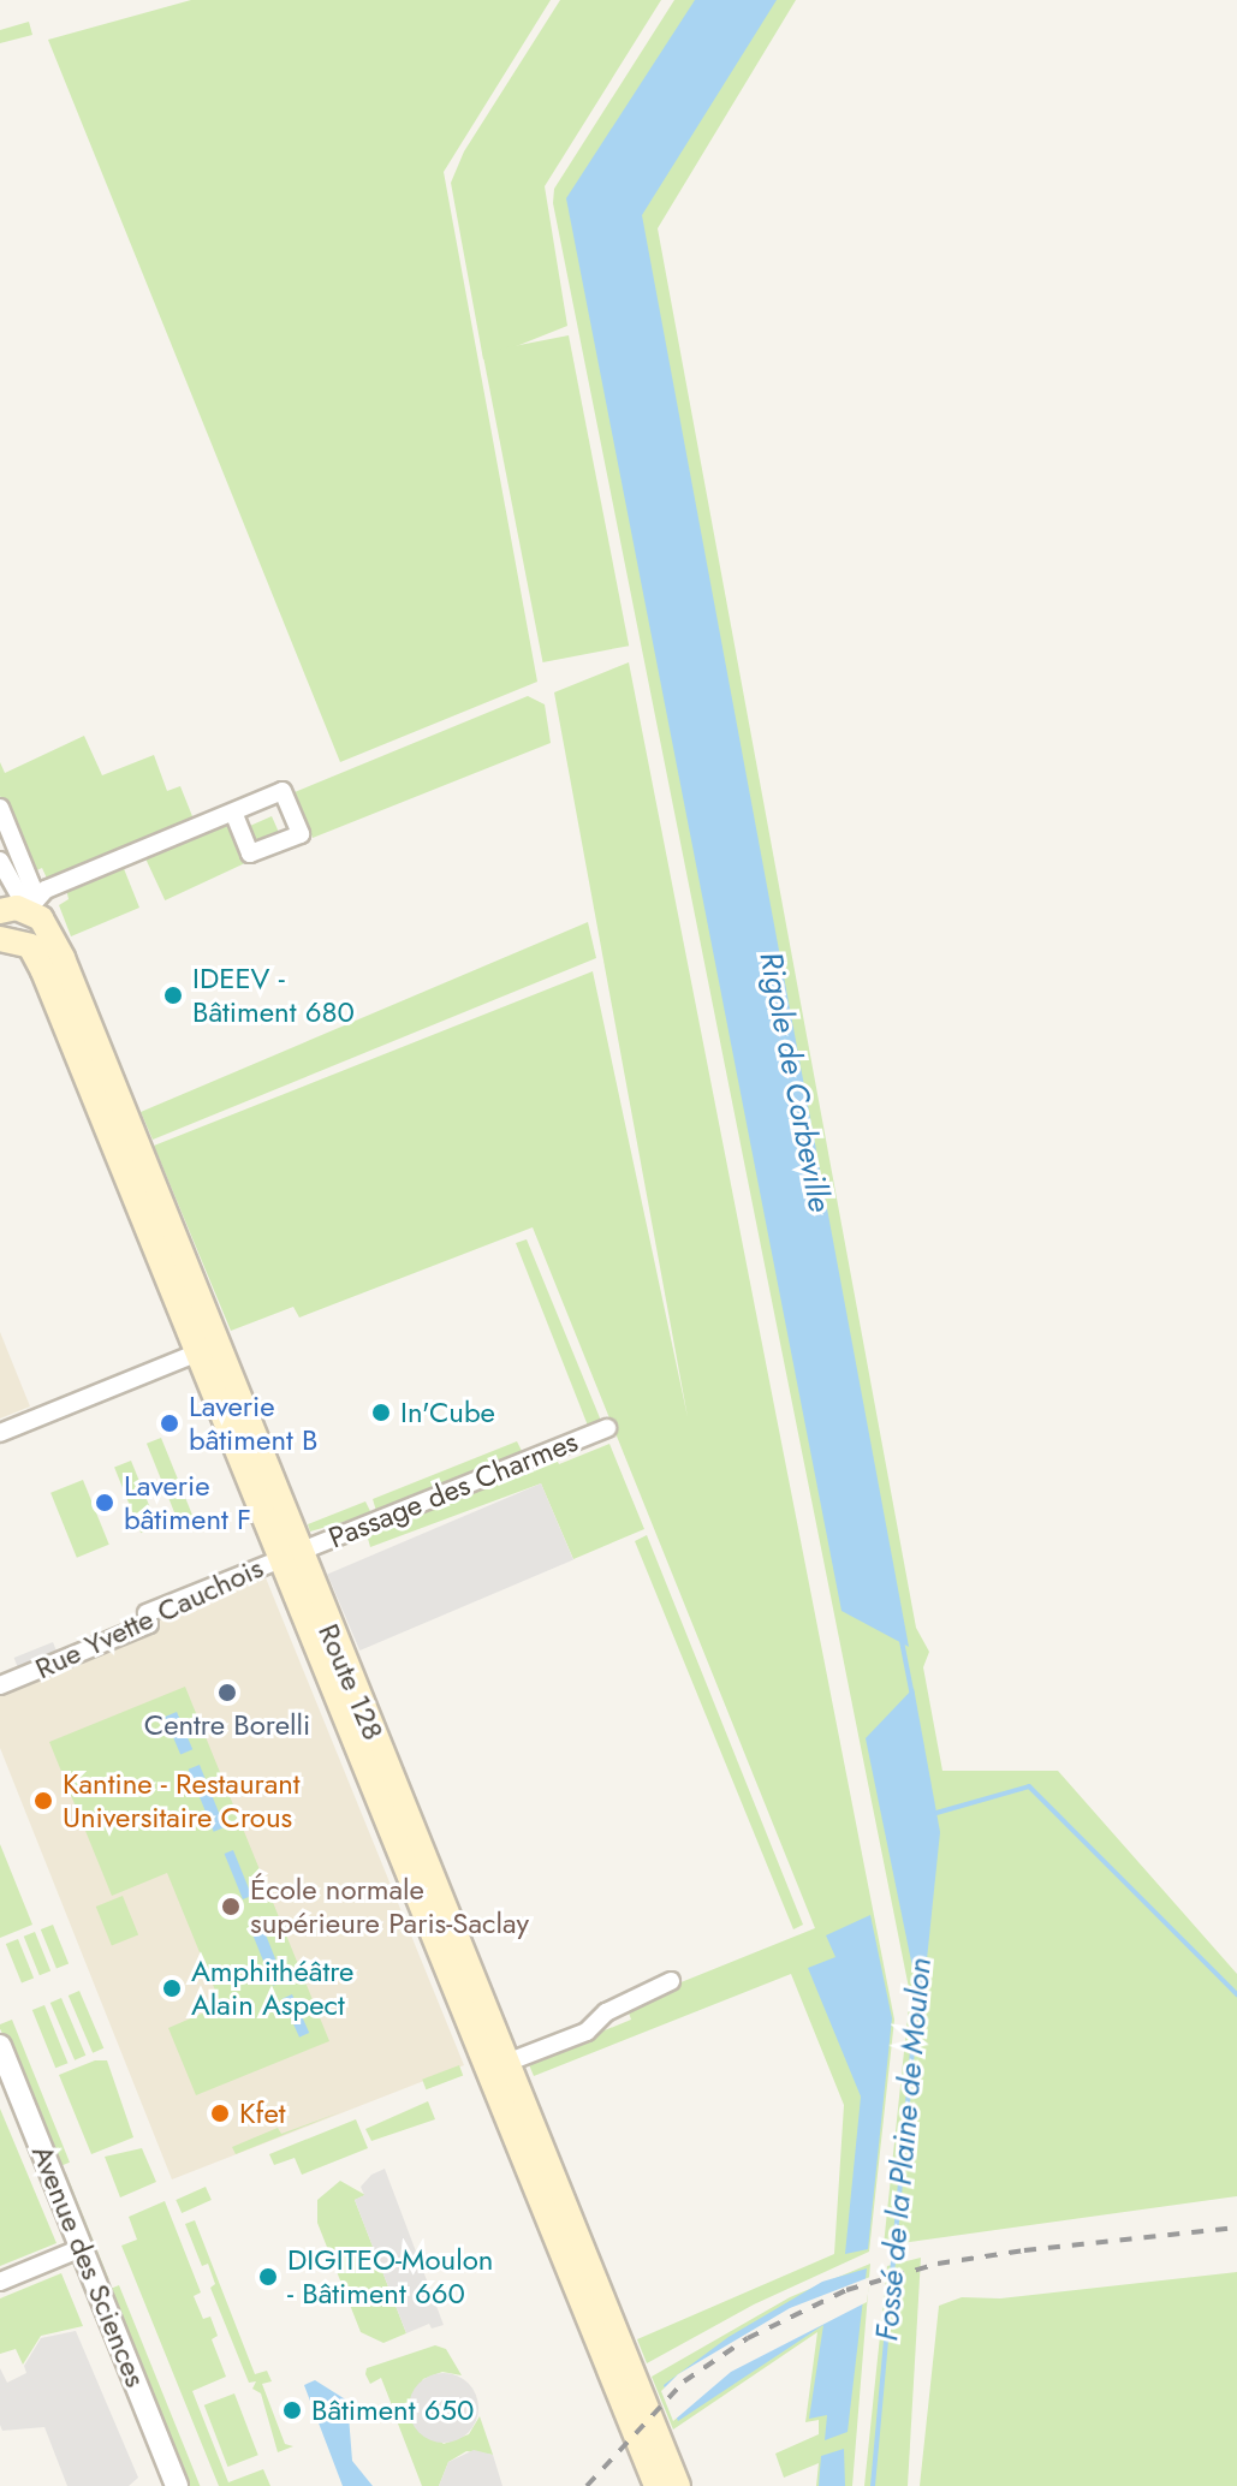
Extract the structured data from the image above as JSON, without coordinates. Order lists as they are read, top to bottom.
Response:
{
  "streets": {
    "main road": ["Route 128"],
    "street": ["Passage des Charmes", "Rue Yvette Cauchois", "Avenue des Sciences"]
  },
  "crossings": [
    ["Passage des Charmes", "Rue Yvette Cauchois"],
    ["Passage des Charmes", "Route 128"],
    ["Rue Yvette Cauchois", "Route 128"]
  ],
  "water": ["Rigole de Corbeville", "Fossé de la Plaine de Moulon"],
  "places": [
    "IDEEV - Bâtiment 680",
    "In'Cube",
    "Laverie bâtiment B",
    "Laverie bâtiment F",
    "Centre Borelli",
    "Kantine - Restaurant Universitaire Crous",
    "École normale supérieure Paris-Saclay",
    "Amphithéâtre Alain Aspect",
    "Kfet",
    "DIGITEO-Moulon - Bâtiment 660",
    "Bâtiment 650"
  ]
}
